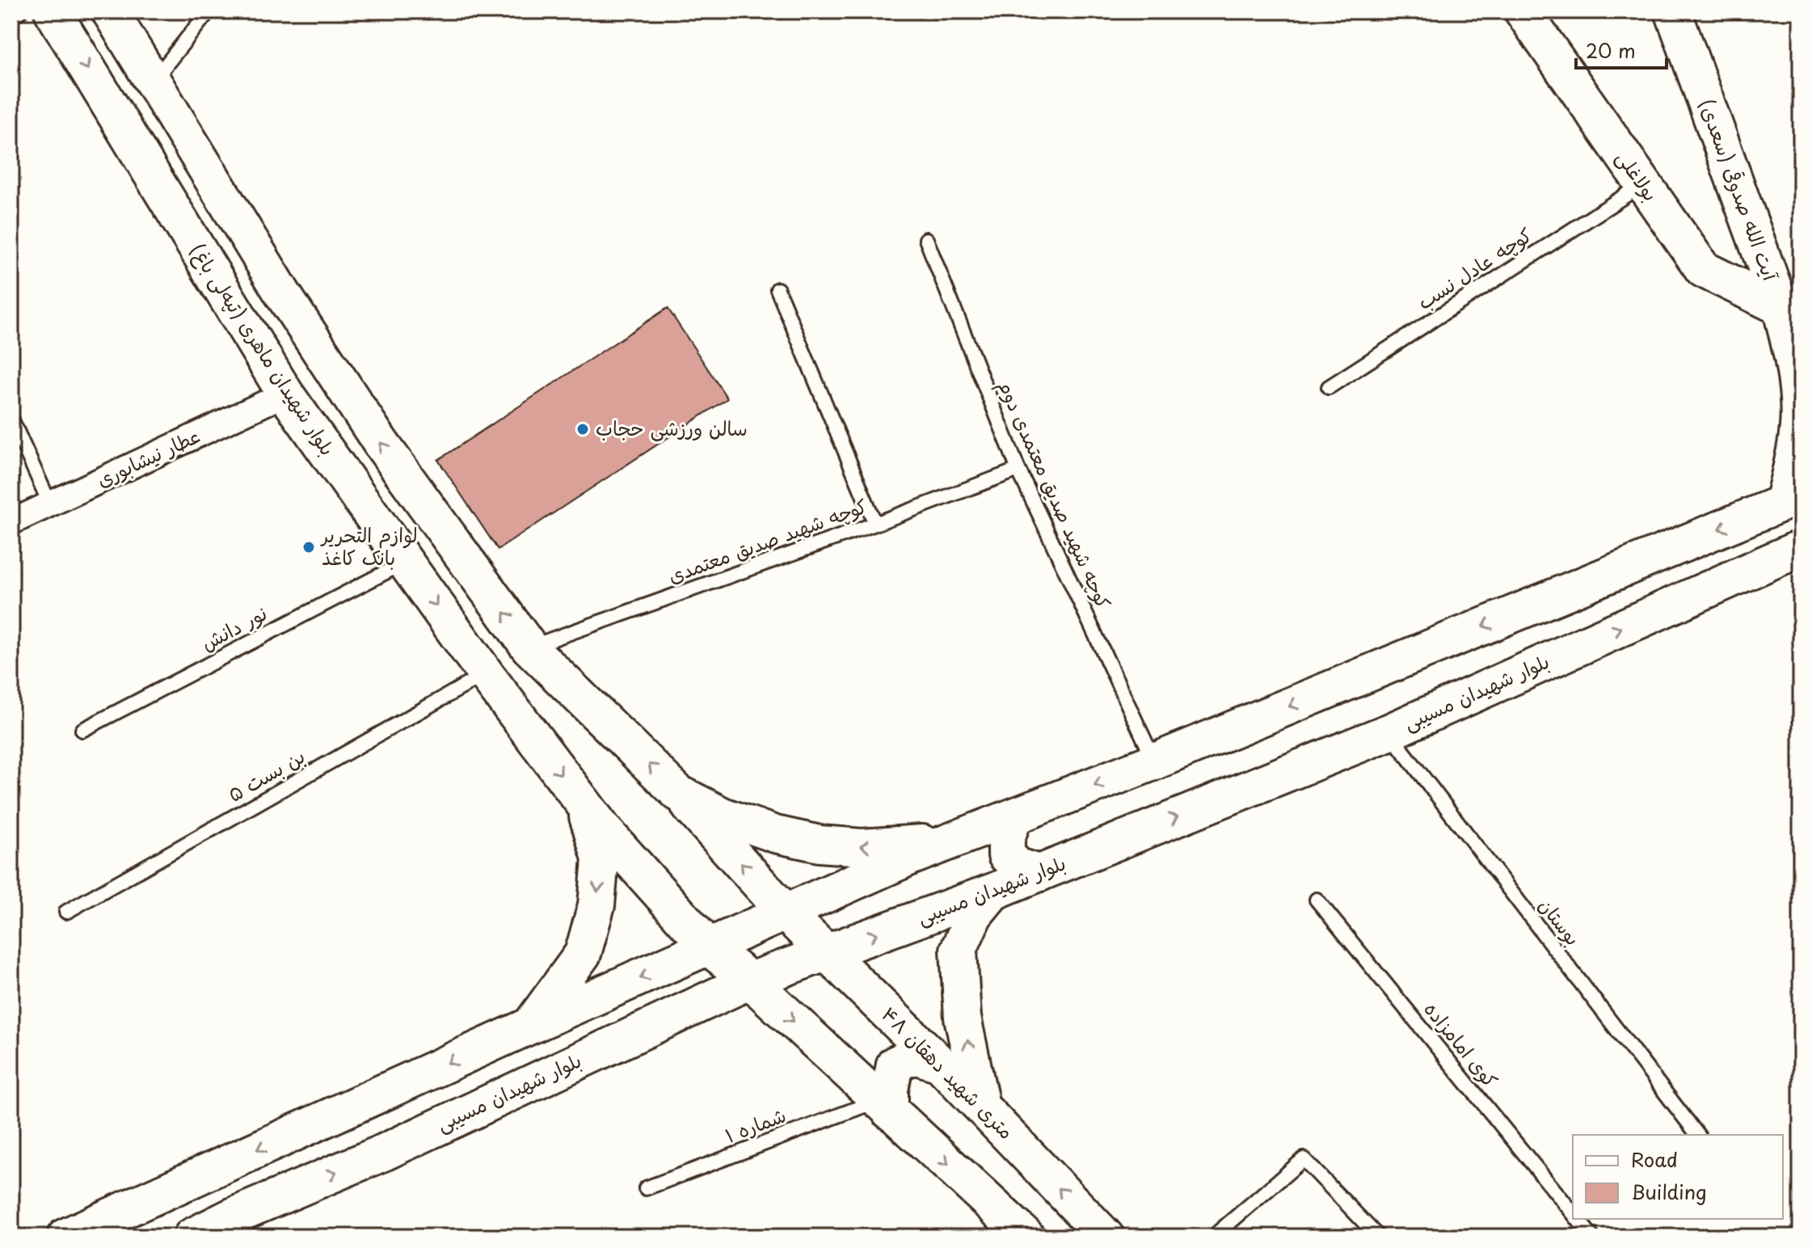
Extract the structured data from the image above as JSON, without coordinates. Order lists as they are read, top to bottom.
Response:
{
  "streets": {
    "main road": [
      "بولاغلی",
      "آیت الله صدوقی (سعدی)",
      "بلوار شهیدان ماهری (تپه‌لی باغ)",
      "بلوار شهیدان مسیبی",
      "۴۸ متری شهید دهقان"
    ],
    "street": ["عطار نیشابوری"],
    "lane": [
      "کوچه عادل نسب",
      "کوچه شهید صدیق معتمدی دوم",
      "کوچه شهید صدیق معتمدی",
      "نور دانش",
      "بن بست ۵",
      "بوستان",
      "کوی امامزاده",
      "شماره ۱"
    ]
  },
  "crossings": [
    ["بولاغلی", "آیت الله صدوقی (سعدی)"],
    ["بولاغلی", "کوچه عادل نسب"],
    ["آیت الله صدوقی (سعدی)", "بلوار شهیدان مسیبی"],
    ["بلوار شهیدان ماهری (تپه‌لی باغ)", "عطار نیشابوری"],
    ["بلوار شهیدان ماهری (تپه‌لی باغ)", "نور دانش"],
    ["بلوار شهیدان ماهری (تپه‌لی باغ)", "بن بست ۵"],
    ["کوچه شهید صدیق معتمدی دوم", "کوچه شهید صدیق معتمدی"],
    ["بلوار شهیدان مسیبی", "بوستان"],
    ["بلوار شهیدان مسیبی", "۴۸ متری شهید دهقان"]
  ],
  "places": ["سالن ورزشی حجاب", "لوازم التحریر بانک کاغذ"],
  "legend": ["Road", "Building"],
  "scale_bar": "20 m"
}
